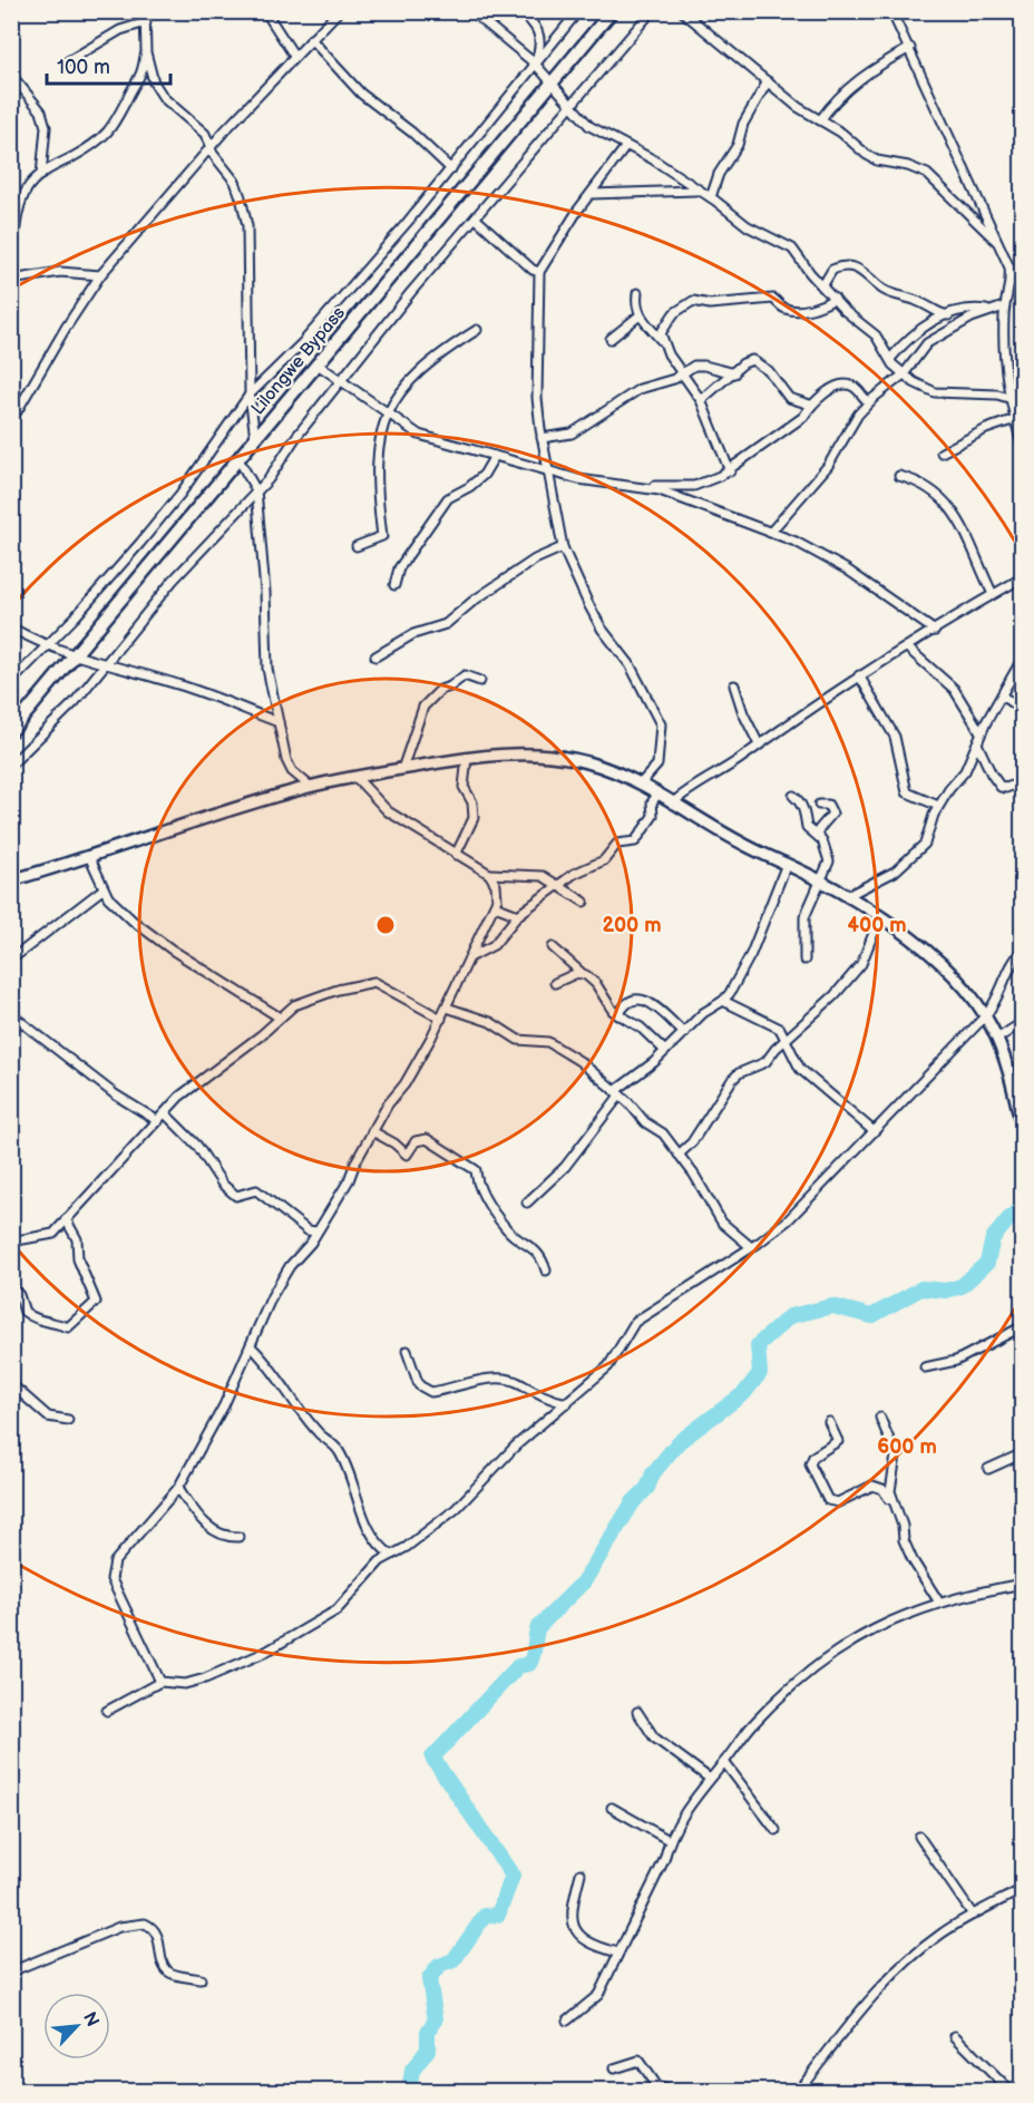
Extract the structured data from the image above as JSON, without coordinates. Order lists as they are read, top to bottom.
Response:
{
  "streets": {
    "main road": ["Lilongwe Bypass"]
  },
  "scale_bar": "100 m",
  "north": "top right",
  "rings": ["200 m", "400 m", "600 m"]
}
